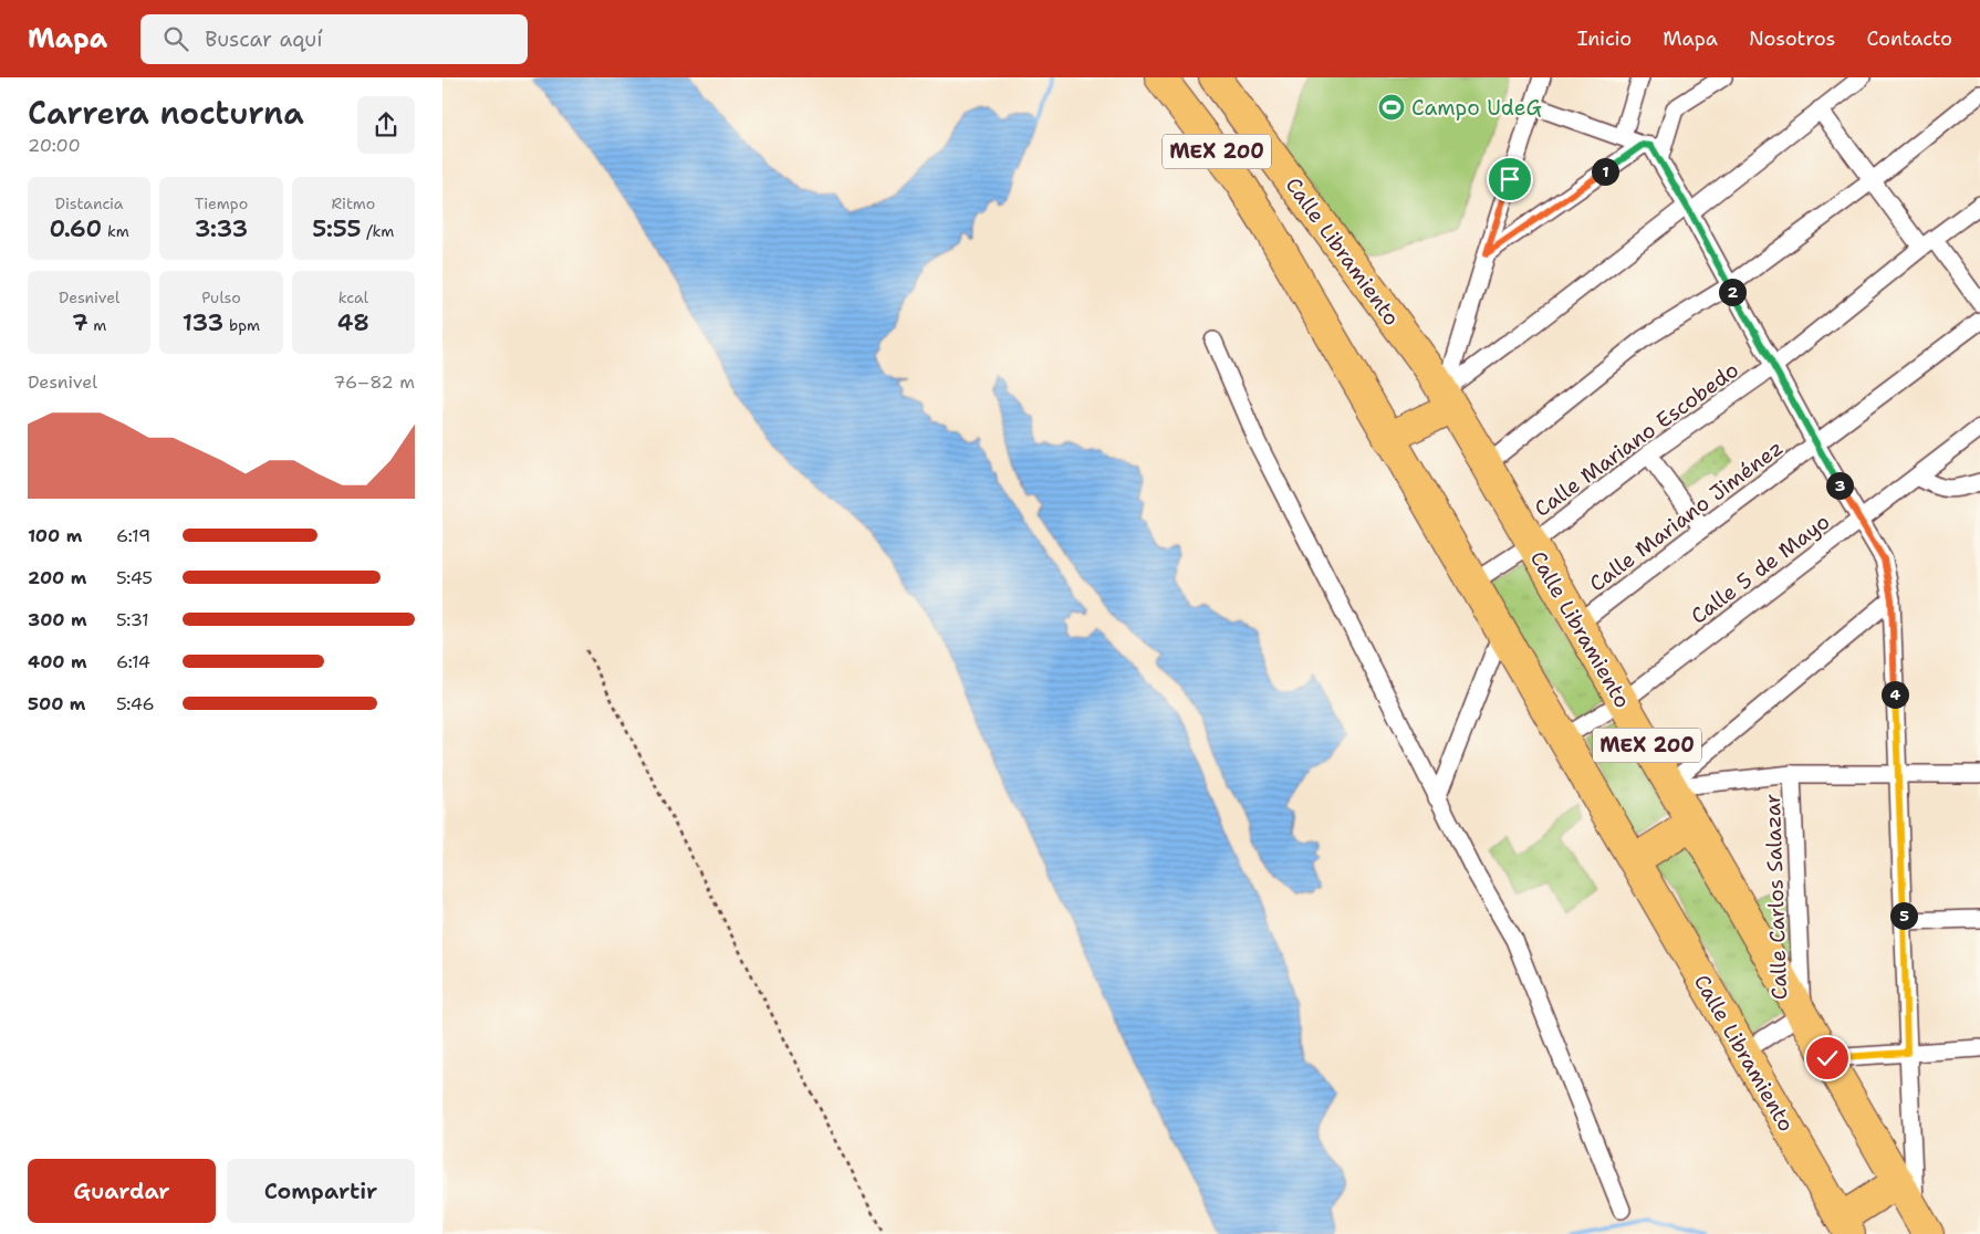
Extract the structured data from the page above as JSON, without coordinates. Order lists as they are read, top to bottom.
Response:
{
  "streets": {
    "highway": ["MEX 200", "Calle Libramiento"],
    "street": [
      "Calle Mariano Escobedo",
      "Calle Mariano Jiménez",
      "Calle 5 de Mayo",
      "Calle Carlos Salazar"
    ]
  },
  "crossings": [
    ["Calle Libramiento", "Calle Mariano Escobedo"],
    ["Calle Libramiento", "Calle Mariano Jiménez"],
    ["Calle Libramiento", "Calle 5 de Mayo"],
    ["Calle Libramiento", "Calle Carlos Salazar"]
  ],
  "places": {
    "sports": ["Campo UdeG"]
  },
  "page": {
    "header": "Mapa",
    "search": "Buscar aquí",
    "nav": [
      "Inicio",
      "Mapa",
      "Nosotros",
      "Contacto"
    ],
    "heading": ["Carrera nocturna", "20:00"],
    "pins": [
      "1",
      "2",
      "3",
      "4",
      "5"
    ],
    "stats": [
      ["Distancia", "0.60 km"],
      ["Tiempo", "3:33"],
      ["Ritmo", "5:55 /km"],
      ["Desnivel", "7 m"],
      ["Pulso", "133 bpm"],
      ["kcal", "48"]
    ],
    "chart": ["Desnivel", "76–82 m"],
    "list": [
      {
        "name": "100 m",
        "note": "6:19"
      },
      {
        "name": "200 m",
        "note": "5:45"
      },
      {
        "name": "300 m",
        "note": "5:31"
      },
      {
        "name": "400 m",
        "note": "6:14"
      },
      {
        "name": "500 m",
        "note": "5:46"
      }
    ],
    "buttons": ["Guardar", "Compartir"]
  }
}
